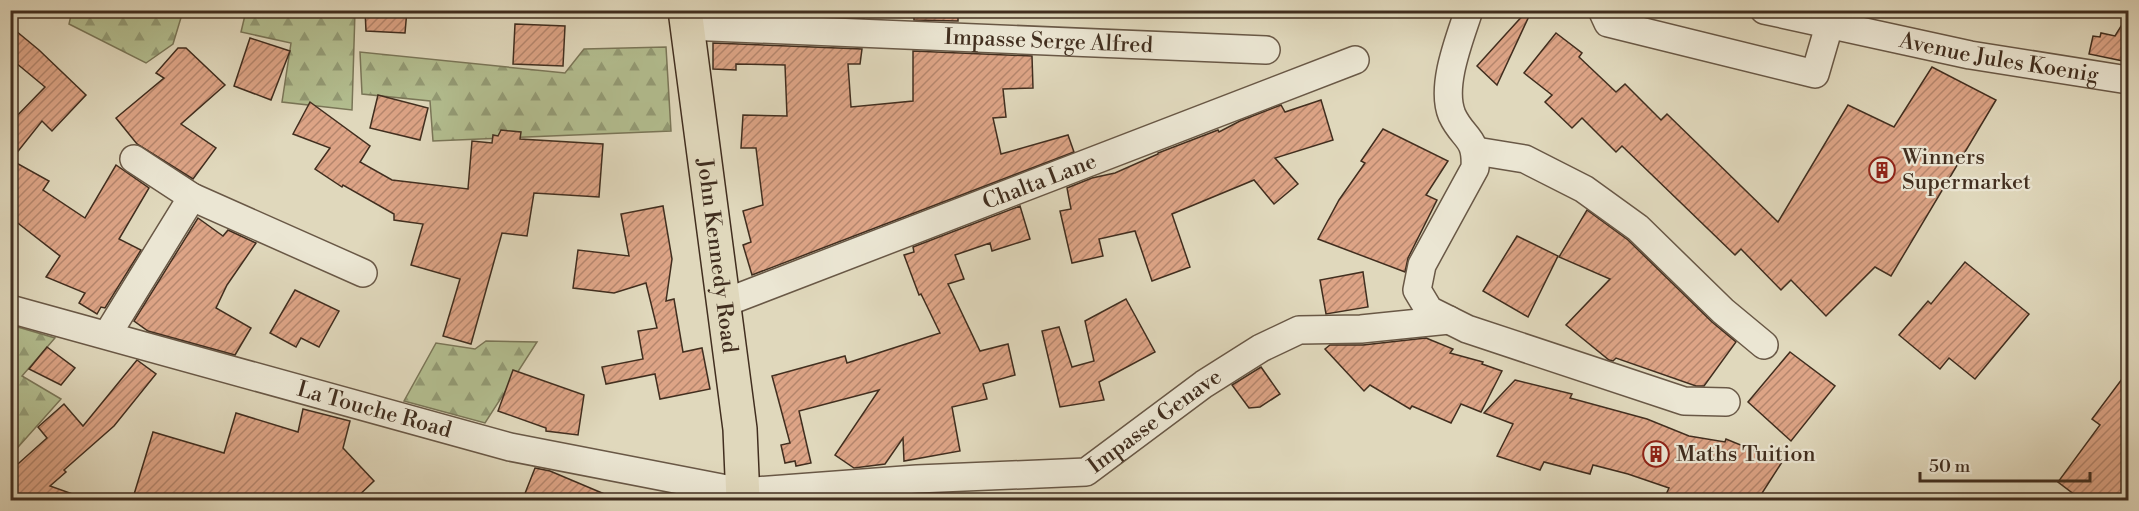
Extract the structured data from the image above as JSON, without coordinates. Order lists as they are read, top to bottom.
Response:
{
  "streets": {
    "main road": ["John Kennedy Road"],
    "street": [
      "Impasse Serge Alfred",
      "Avenue Jules Koenig",
      "Chalta Lane",
      "La Touche Road",
      "Impasse Genave"
    ]
  },
  "crossings": [
    ["Impasse Serge Alfred", "John Kennedy Road"],
    ["Chalta Lane", "John Kennedy Road"],
    ["John Kennedy Road", "La Touche Road"],
    ["John Kennedy Road", "Impasse Genave"],
    ["La Touche Road", "Impasse Genave"]
  ],
  "places": {
    "building": ["Winners Supermarket", "Maths Tuition"]
  },
  "scale_bar": "50 m"
}
